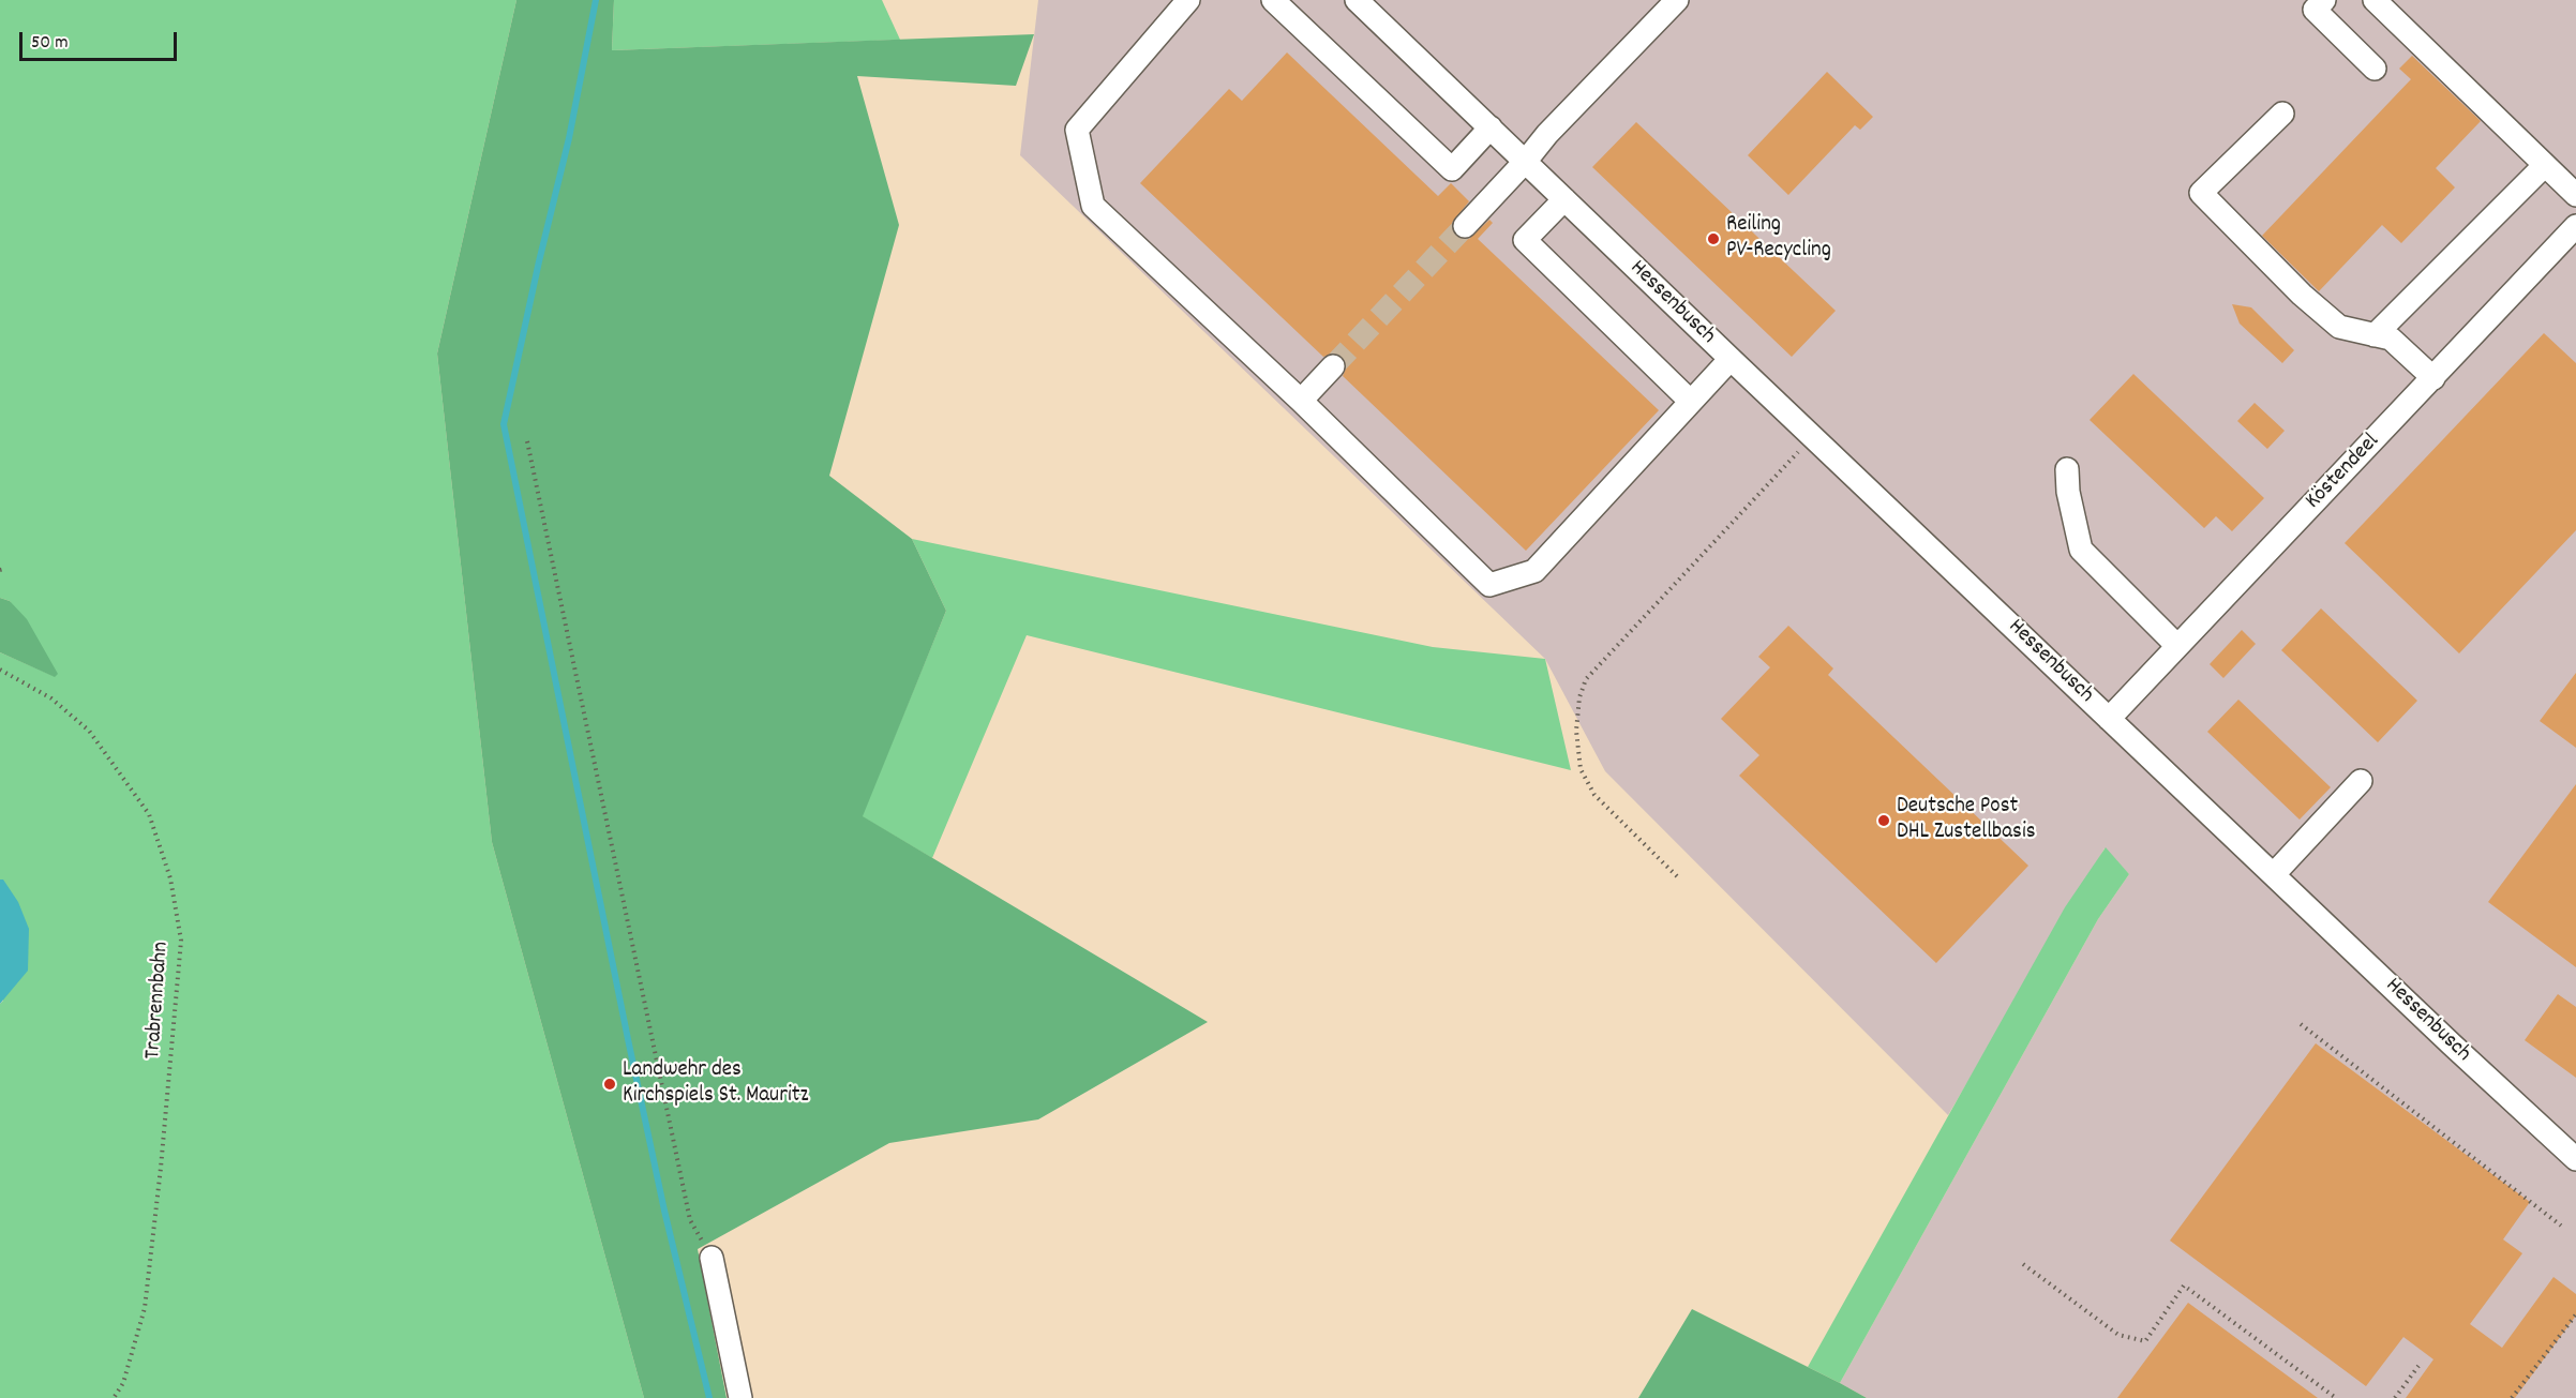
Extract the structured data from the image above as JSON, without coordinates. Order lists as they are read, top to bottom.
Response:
{
  "streets": {
    "street": ["Hessenbusch", "Köstendeel"],
    "path": ["Trabrennbahn"]
  },
  "crossings": [
    ["Hessenbusch", "Köstendeel"]
  ],
  "places": ["Reiling PV-Recycling", "Deutsche Post DHL Zustellbasis", "Landwehr des Kirchspiels St. Mauritz"],
  "scale_bar": "50 m"
}
